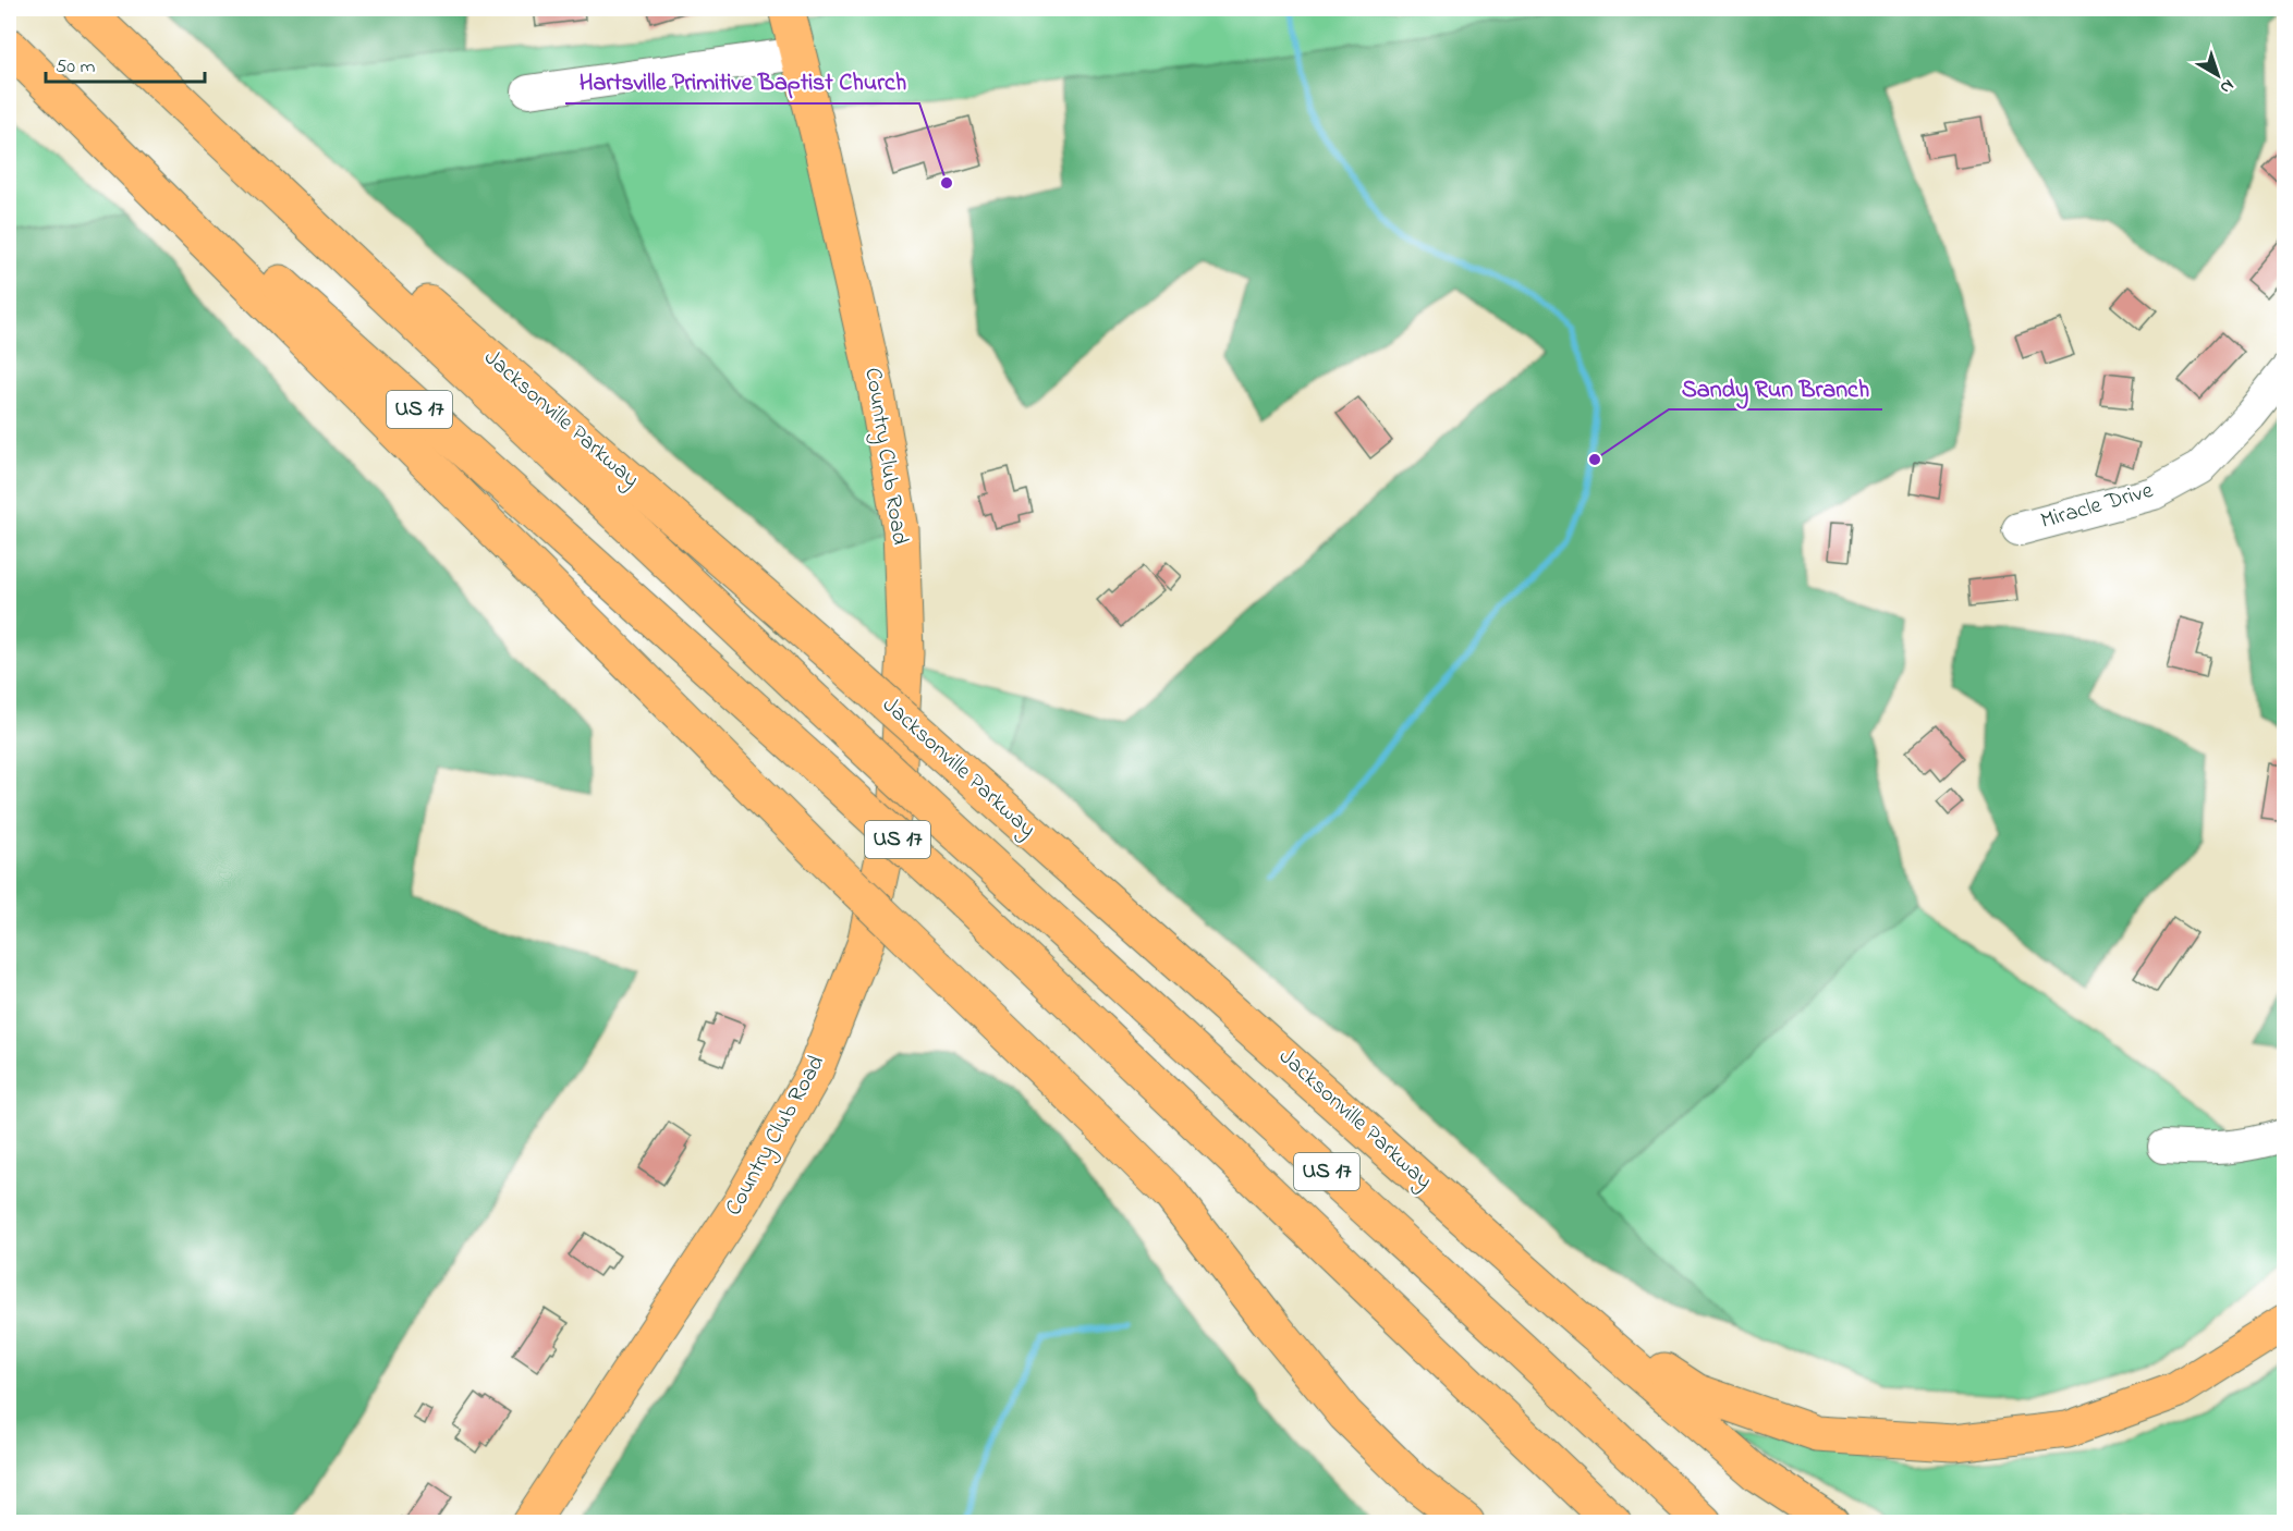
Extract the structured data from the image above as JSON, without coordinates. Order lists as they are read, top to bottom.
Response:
{
  "streets": {
    "main road": ["US 17", "Jacksonville Parkway", "Country Club Road"],
    "street": ["Miracle Drive"]
  },
  "places": ["Hartsville Primitive Baptist Church", "Sandy Run Branch"],
  "scale_bar": "50 m",
  "north": "bottom right"
}
